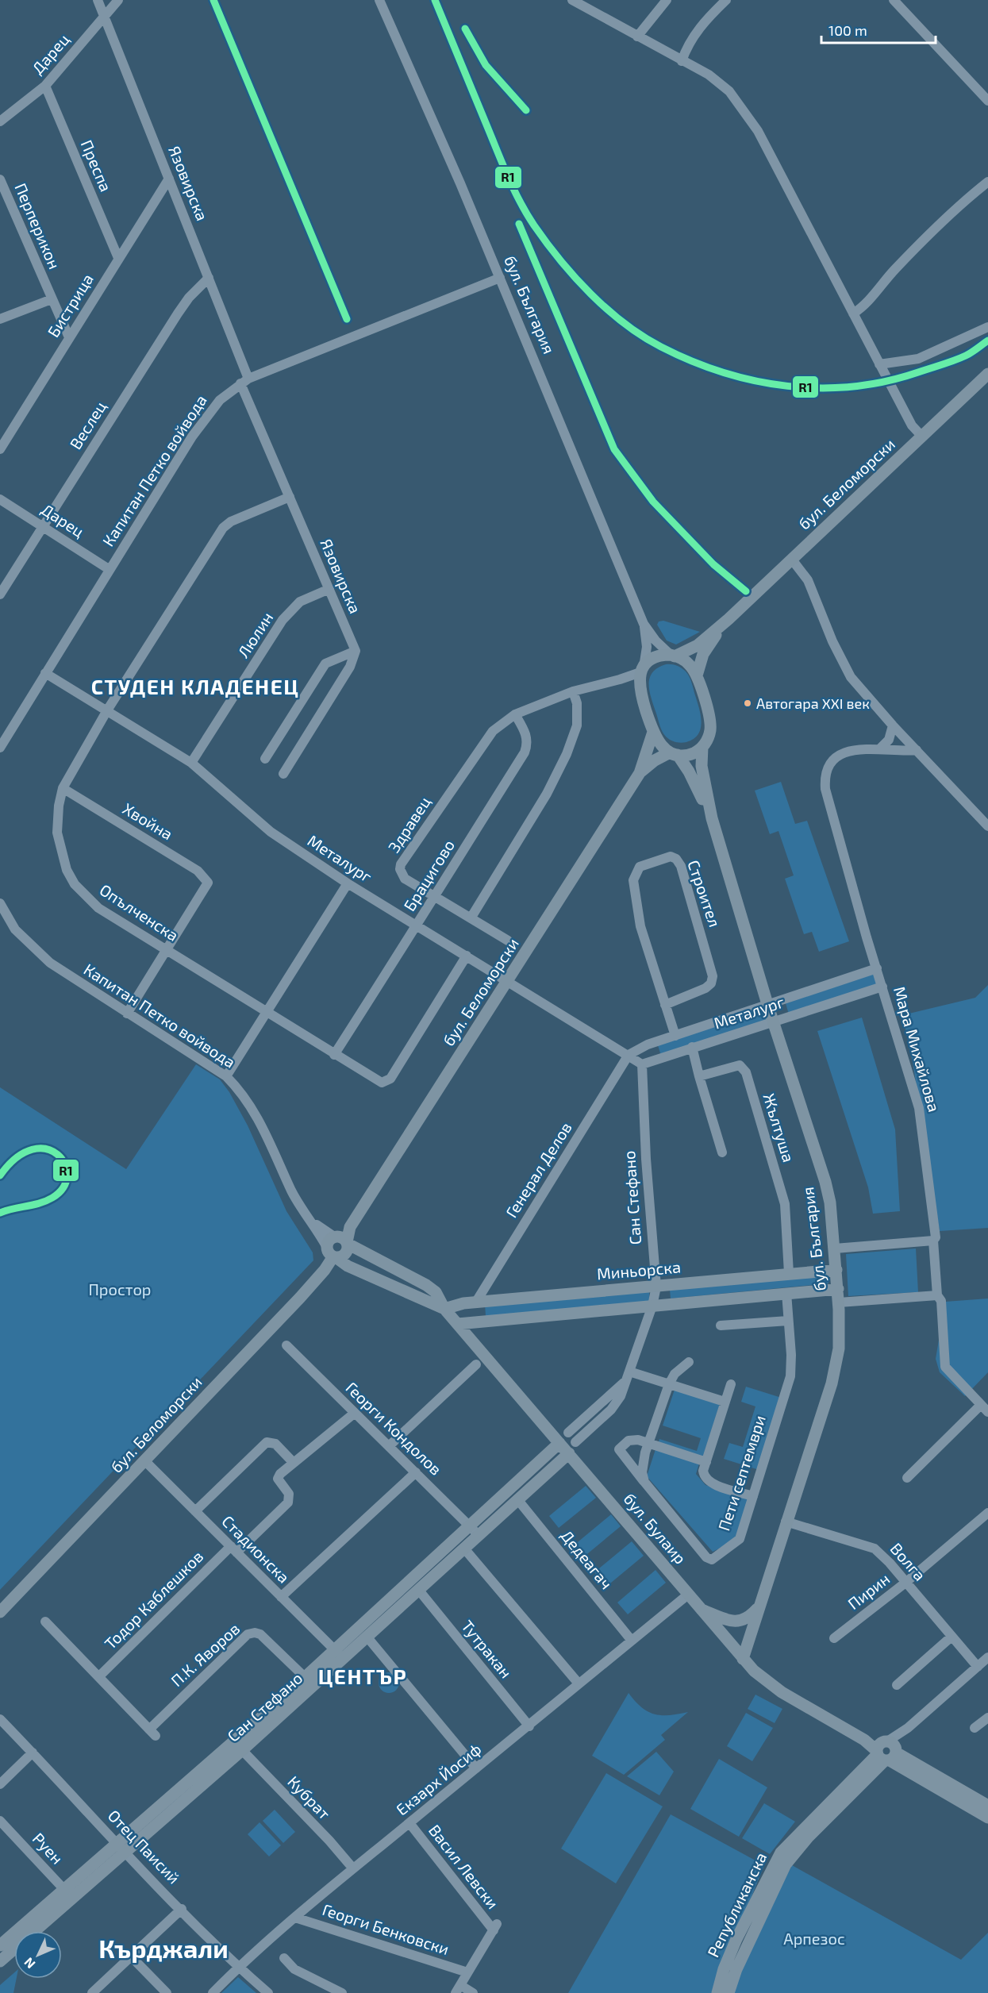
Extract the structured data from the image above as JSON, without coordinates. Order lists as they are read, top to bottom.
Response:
{
  "streets": {
    "main road": [
      "бул. България",
      "бул. Беломорски",
      "Сан Стефано",
      "Миньорска",
      "бул. Булаир",
      "Републиканска"
    ],
    "street": [
      "Дарец",
      "Преспа",
      "Язовирска",
      "Перперикон",
      "Бистрица",
      "Веслец",
      "Капитан Петко войвода",
      "Люлин",
      "Хвойна",
      "Здравец",
      "Металург",
      "Брацигово",
      "Строител",
      "Опълченска",
      "Мара Михайлова",
      "Жълтуша",
      "Генерал Делов",
      "Георги Кондолов",
      "Пети септември",
      "Стадионска",
      "Дедеагач",
      "Волга",
      "Пирин",
      "Тодор Каблешков",
      "Тутракан",
      "П.К. Яворов",
      "Екзарх Йосиф",
      "Кубрат",
      "Отец Паисий",
      "Руен",
      "Васил Левски",
      "Георги Бенковски"
    ]
  },
  "crossings": [
    ["Дарец", "Преспа"],
    ["Дарец", "Язовирска"],
    ["Дарец", "Веслец"],
    ["Дарец", "Капитан Петко войвода"],
    ["Преспа", "Бистрица"],
    ["Язовирска", "Бистрица"],
    ["Язовирска", "Веслец"],
    ["Язовирска", "Капитан Петко войвода"],
    ["Язовирска", "Люлин"],
    ["Язовирска", "Опълченска"],
    ["Перперикон", "Бистрица"],
    ["бул. България", "Капитан Петко войвода"],
    ["бул. България", "бул. Беломорски"],
    ["бул. България", "Металург"],
    ["бул. България", "Миньорска"],
    ["бул. България", "бул. Булаир"],
    ["бул. България", "Волга"],
    ["Капитан Петко войвода", "бул. Беломорски"],
    ["Капитан Петко войвода", "Металург"],
    ["Капитан Петко войвода", "бул. Булаир"],
    ["бул. Беломорски", "Металург"],
    ["бул. Беломорски", "бул. Булаир"],
    ["бул. Беломорски", "Стадионска"],
    ["Люлин", "Металург"],
    ["Хвойна", "Опълченска"],
    ["Здравец", "Брацигово"],
    ["Металург", "Брацигово"],
    ["Металург", "Строител"],
    ["Металург", "Опълченска"],
    ["Металург", "Мара Михайлова"],
    ["Металург", "Генерал Делов"],
    ["Металург", "Сан Стефано"],
    ["Брацигово", "Опълченска"],
    ["Жълтуша", "Миньорска"],
    ["Генерал Делов", "Миньорска"],
    ["Сан Стефано", "Миньорска"],
    ["Сан Стефано", "Георги Кондолов"],
    ["Сан Стефано", "бул. Булаир"],
    ["Сан Стефано", "Стадионска"],
    ["Сан Стефано", "Дедеагач"],
    ["Сан Стефано", "Тутракан"],
    ["Сан Стефано", "П.К. Яворов"],
    ["Сан Стефано", "Кубрат"],
    ["Сан Стефано", "Отец Паисий"],
    ["Сан Стефано", "Руен"],
    ["Миньорска", "бул. Булаир"],
    ["Георги Кондолов", "Тодор Каблешков"],
    ["бул. Булаир", "Екзарх Йосиф"],
    ["бул. Булаир", "Републиканска"],
    ["Стадионска", "Тодор Каблешков"],
    ["Дедеагач", "Екзарх Йосиф"],
    ["Волга", "Пирин"],
    ["Волга", "Републиканска"],
    ["Тодор Каблешков", "П.К. Яворов"],
    ["Тутракан", "Екзарх Йосиф"],
    ["Екзарх Йосиф", "Кубрат"],
    ["Екзарх Йосиф", "Отец Паисий"],
    ["Екзарх Йосиф", "Васил Левски"],
    ["Екзарх Йосиф", "Георги Бенковски"],
    ["Васил Левски", "Георги Бенковски"]
  ],
  "districts": ["СТУДЕН КЛАДЕНЕЦ", "ЦЕНТЪР", "Кърджали"],
  "parks": ["Простор", "Арпезос"],
  "places": ["Автогара XXI век"],
  "lines": ["transit line R1"],
  "scale_bar": "100 m",
  "north": "bottom left"
}
